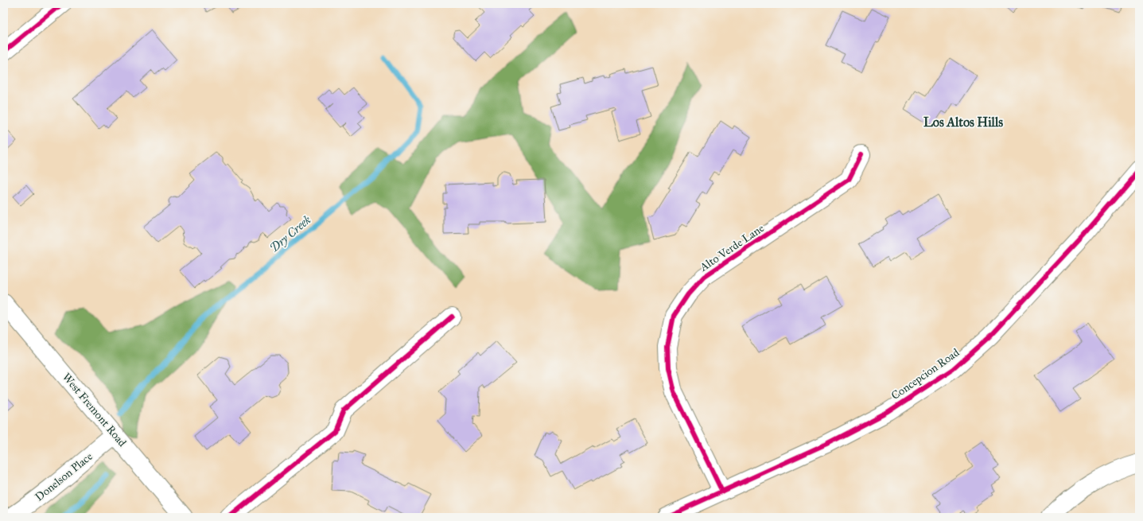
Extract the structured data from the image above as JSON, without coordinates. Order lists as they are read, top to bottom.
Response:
{
  "streets": {
    "street": [
      "Alto Verde Lane",
      "Concepcion Road",
      "West Fremont Road",
      "Donelson Place"
    ]
  },
  "crossings": [
    ["Alto Verde Lane", "Concepcion Road"],
    ["West Fremont Road", "Donelson Place"]
  ],
  "districts": ["Los Altos Hills"],
  "water": ["Dry Creek"]
}
